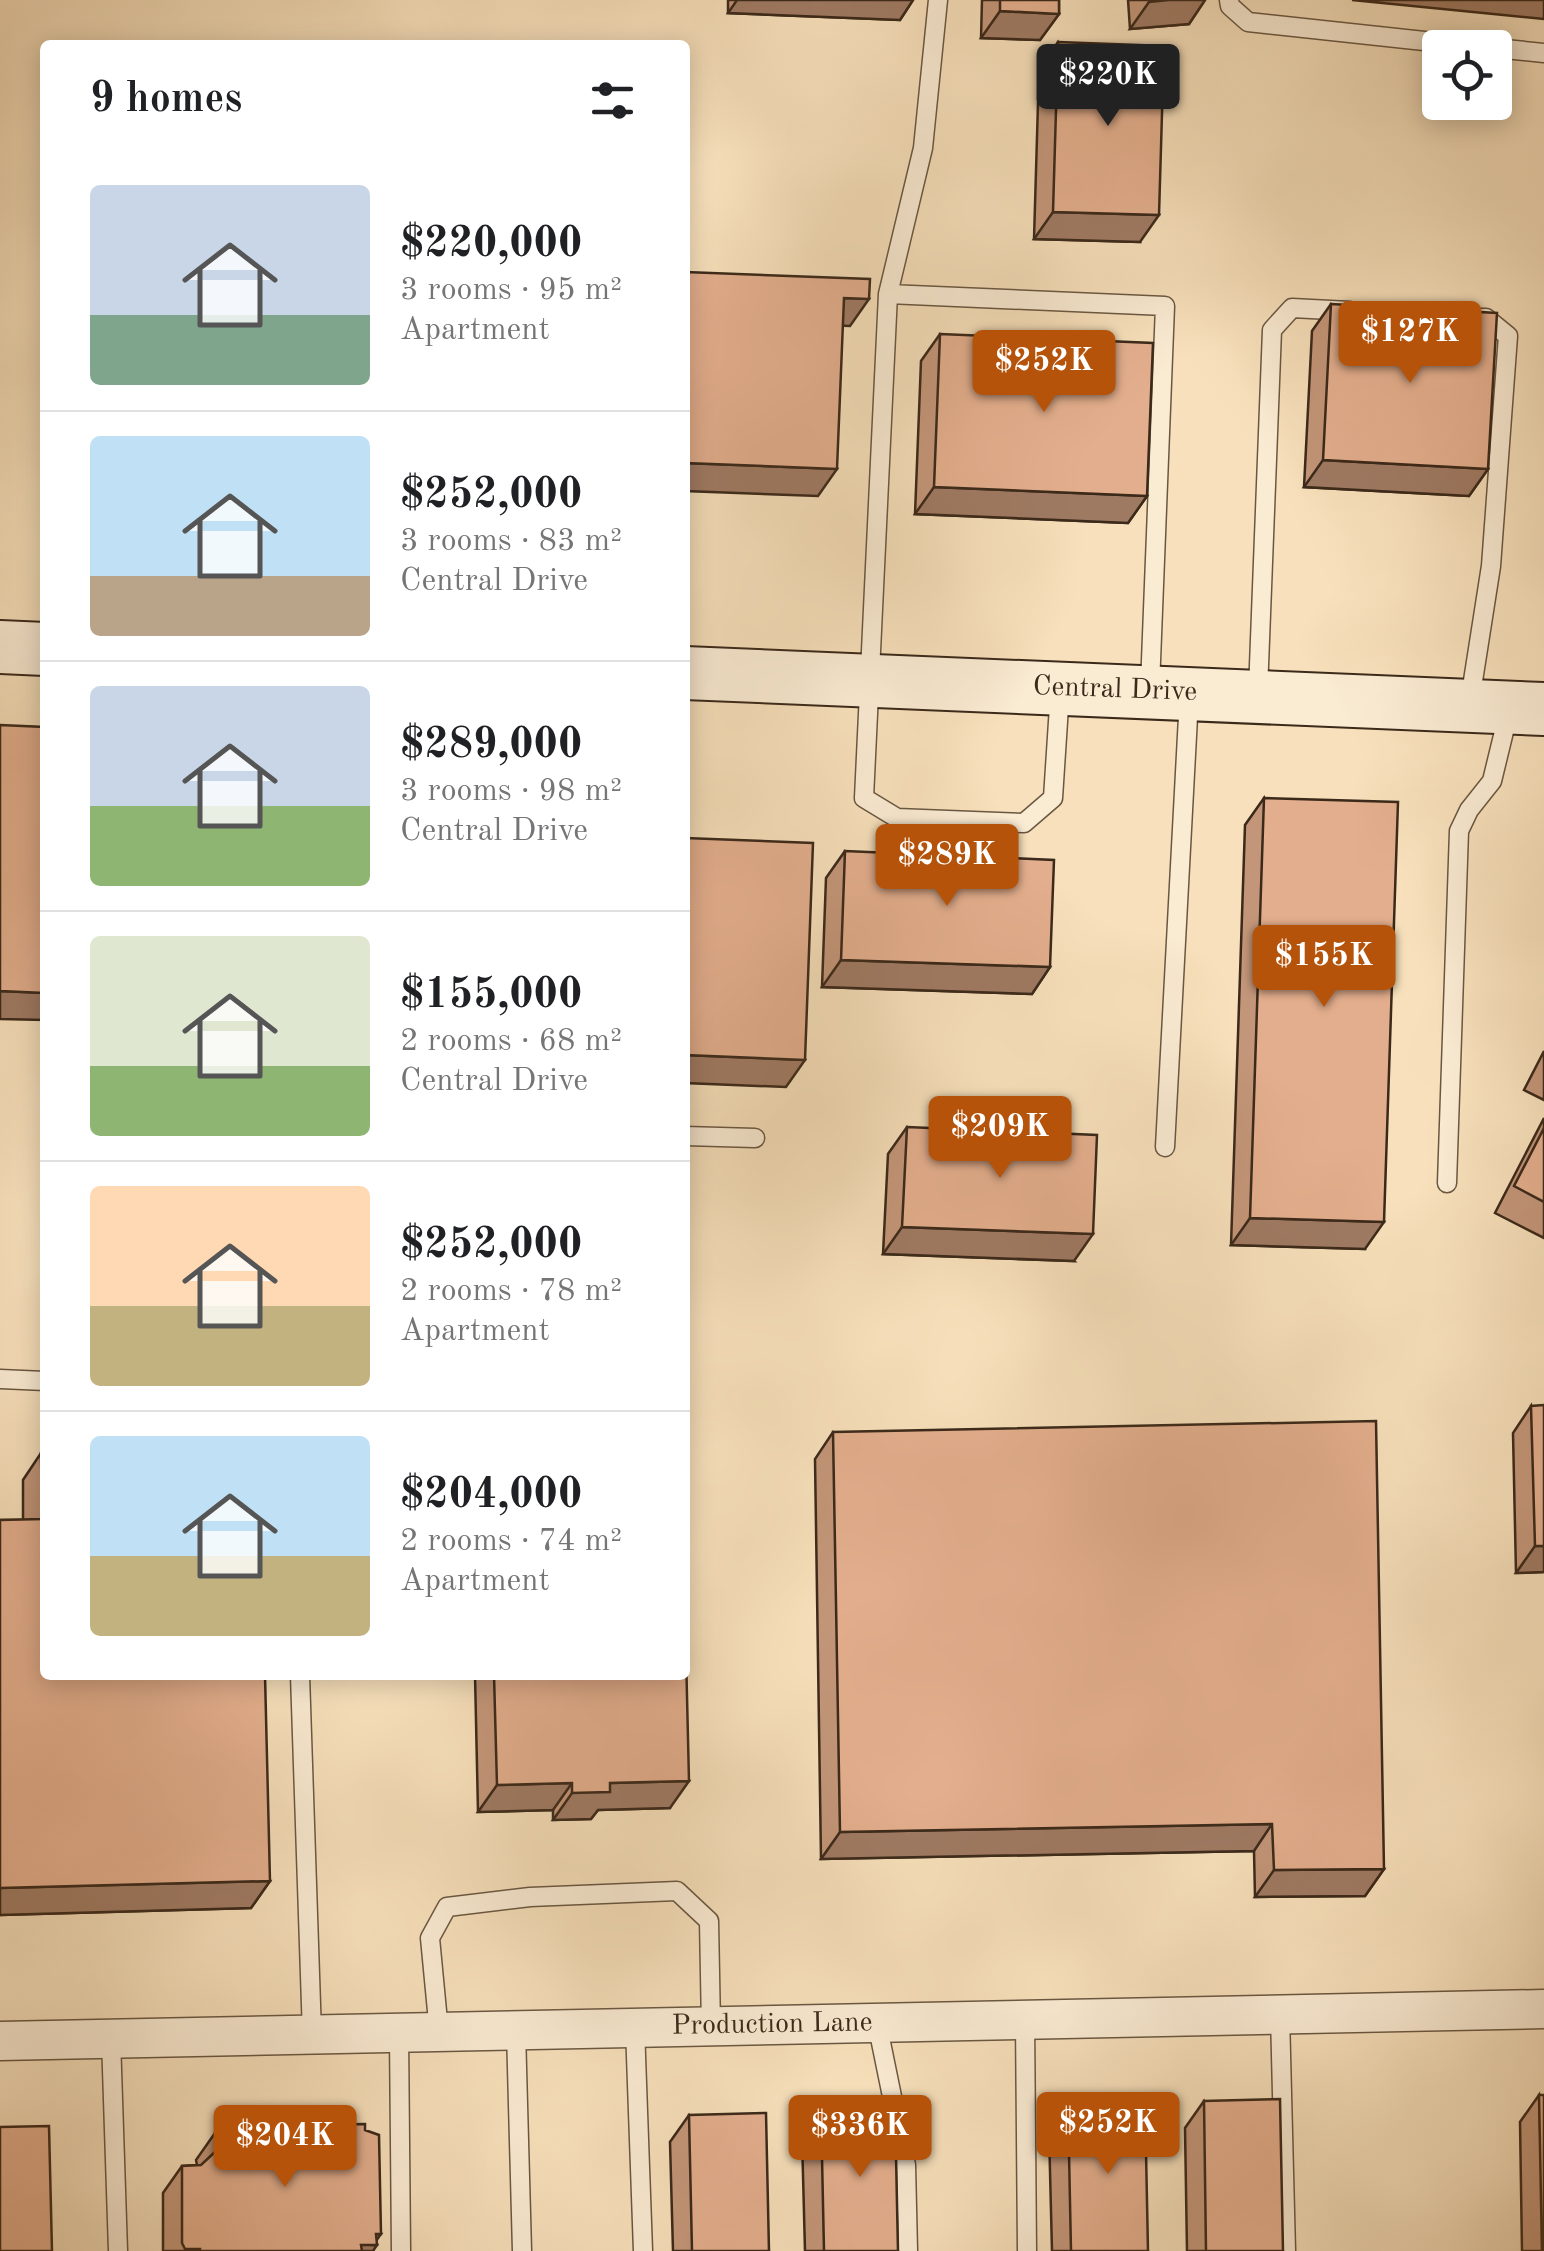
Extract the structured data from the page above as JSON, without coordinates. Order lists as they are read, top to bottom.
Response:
{
  "streets": {
    "street": ["Central Drive", "Production Lane"]
  },
  "page": {
    "heading": "9 homes",
    "price": [
      "$220K",
      "$127K",
      "$252K",
      "$289K",
      "$155K",
      "$209K",
      "$252K",
      "$336K",
      "$204K"
    ],
    "list": [
      {
        "name": "$220,000",
        "note": "3 rooms · 95 m² · Apartment"
      },
      {
        "name": "$252,000",
        "note": "3 rooms · 83 m² · Central Drive"
      },
      {
        "name": "$289,000",
        "note": "3 rooms · 98 m² · Central Drive"
      },
      {
        "name": "$155,000",
        "note": "2 rooms · 68 m² · Central Drive"
      },
      {
        "name": "$252,000",
        "note": "2 rooms · 78 m² · Apartment"
      },
      {
        "name": "$204,000",
        "note": "2 rooms · 74 m² · Apartment"
      }
    ]
  }
}
